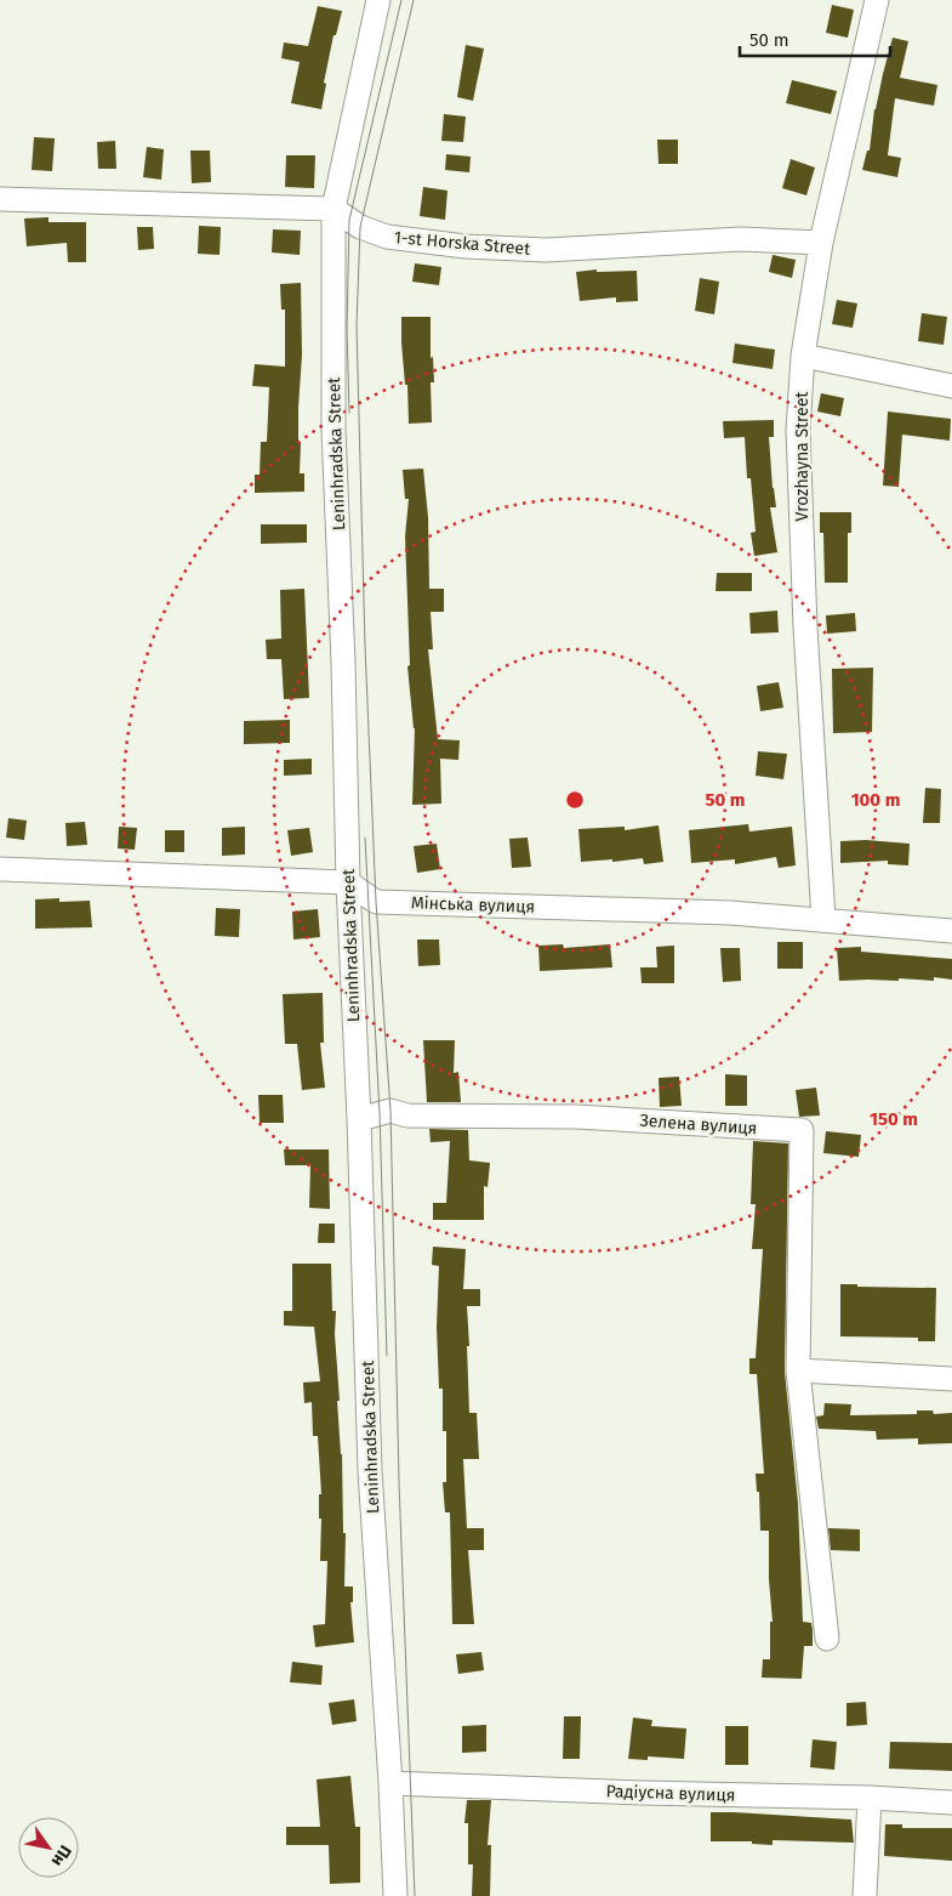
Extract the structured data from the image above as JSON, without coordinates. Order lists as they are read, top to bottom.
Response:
{
  "streets": {
    "street": [
      "1-st Horska Street",
      "Leninhradska Street",
      "Vrozhayna Street",
      "Мінська вулиця",
      "Зелена вулиця",
      "Радіусна вулиця"
    ]
  },
  "crossings": [
    ["1-st Horska Street", "Leninhradska Street"],
    ["1-st Horska Street", "Vrozhayna Street"],
    ["Leninhradska Street", "Мінська вулиця"],
    ["Leninhradska Street", "Зелена вулиця"],
    ["Leninhradska Street", "Радіусна вулиця"],
    ["Vrozhayna Street", "Мінська вулиця"]
  ],
  "scale_bar": "50 m",
  "north": "bottom right",
  "rings": ["50 m", "100 m", "150 m"]
}
